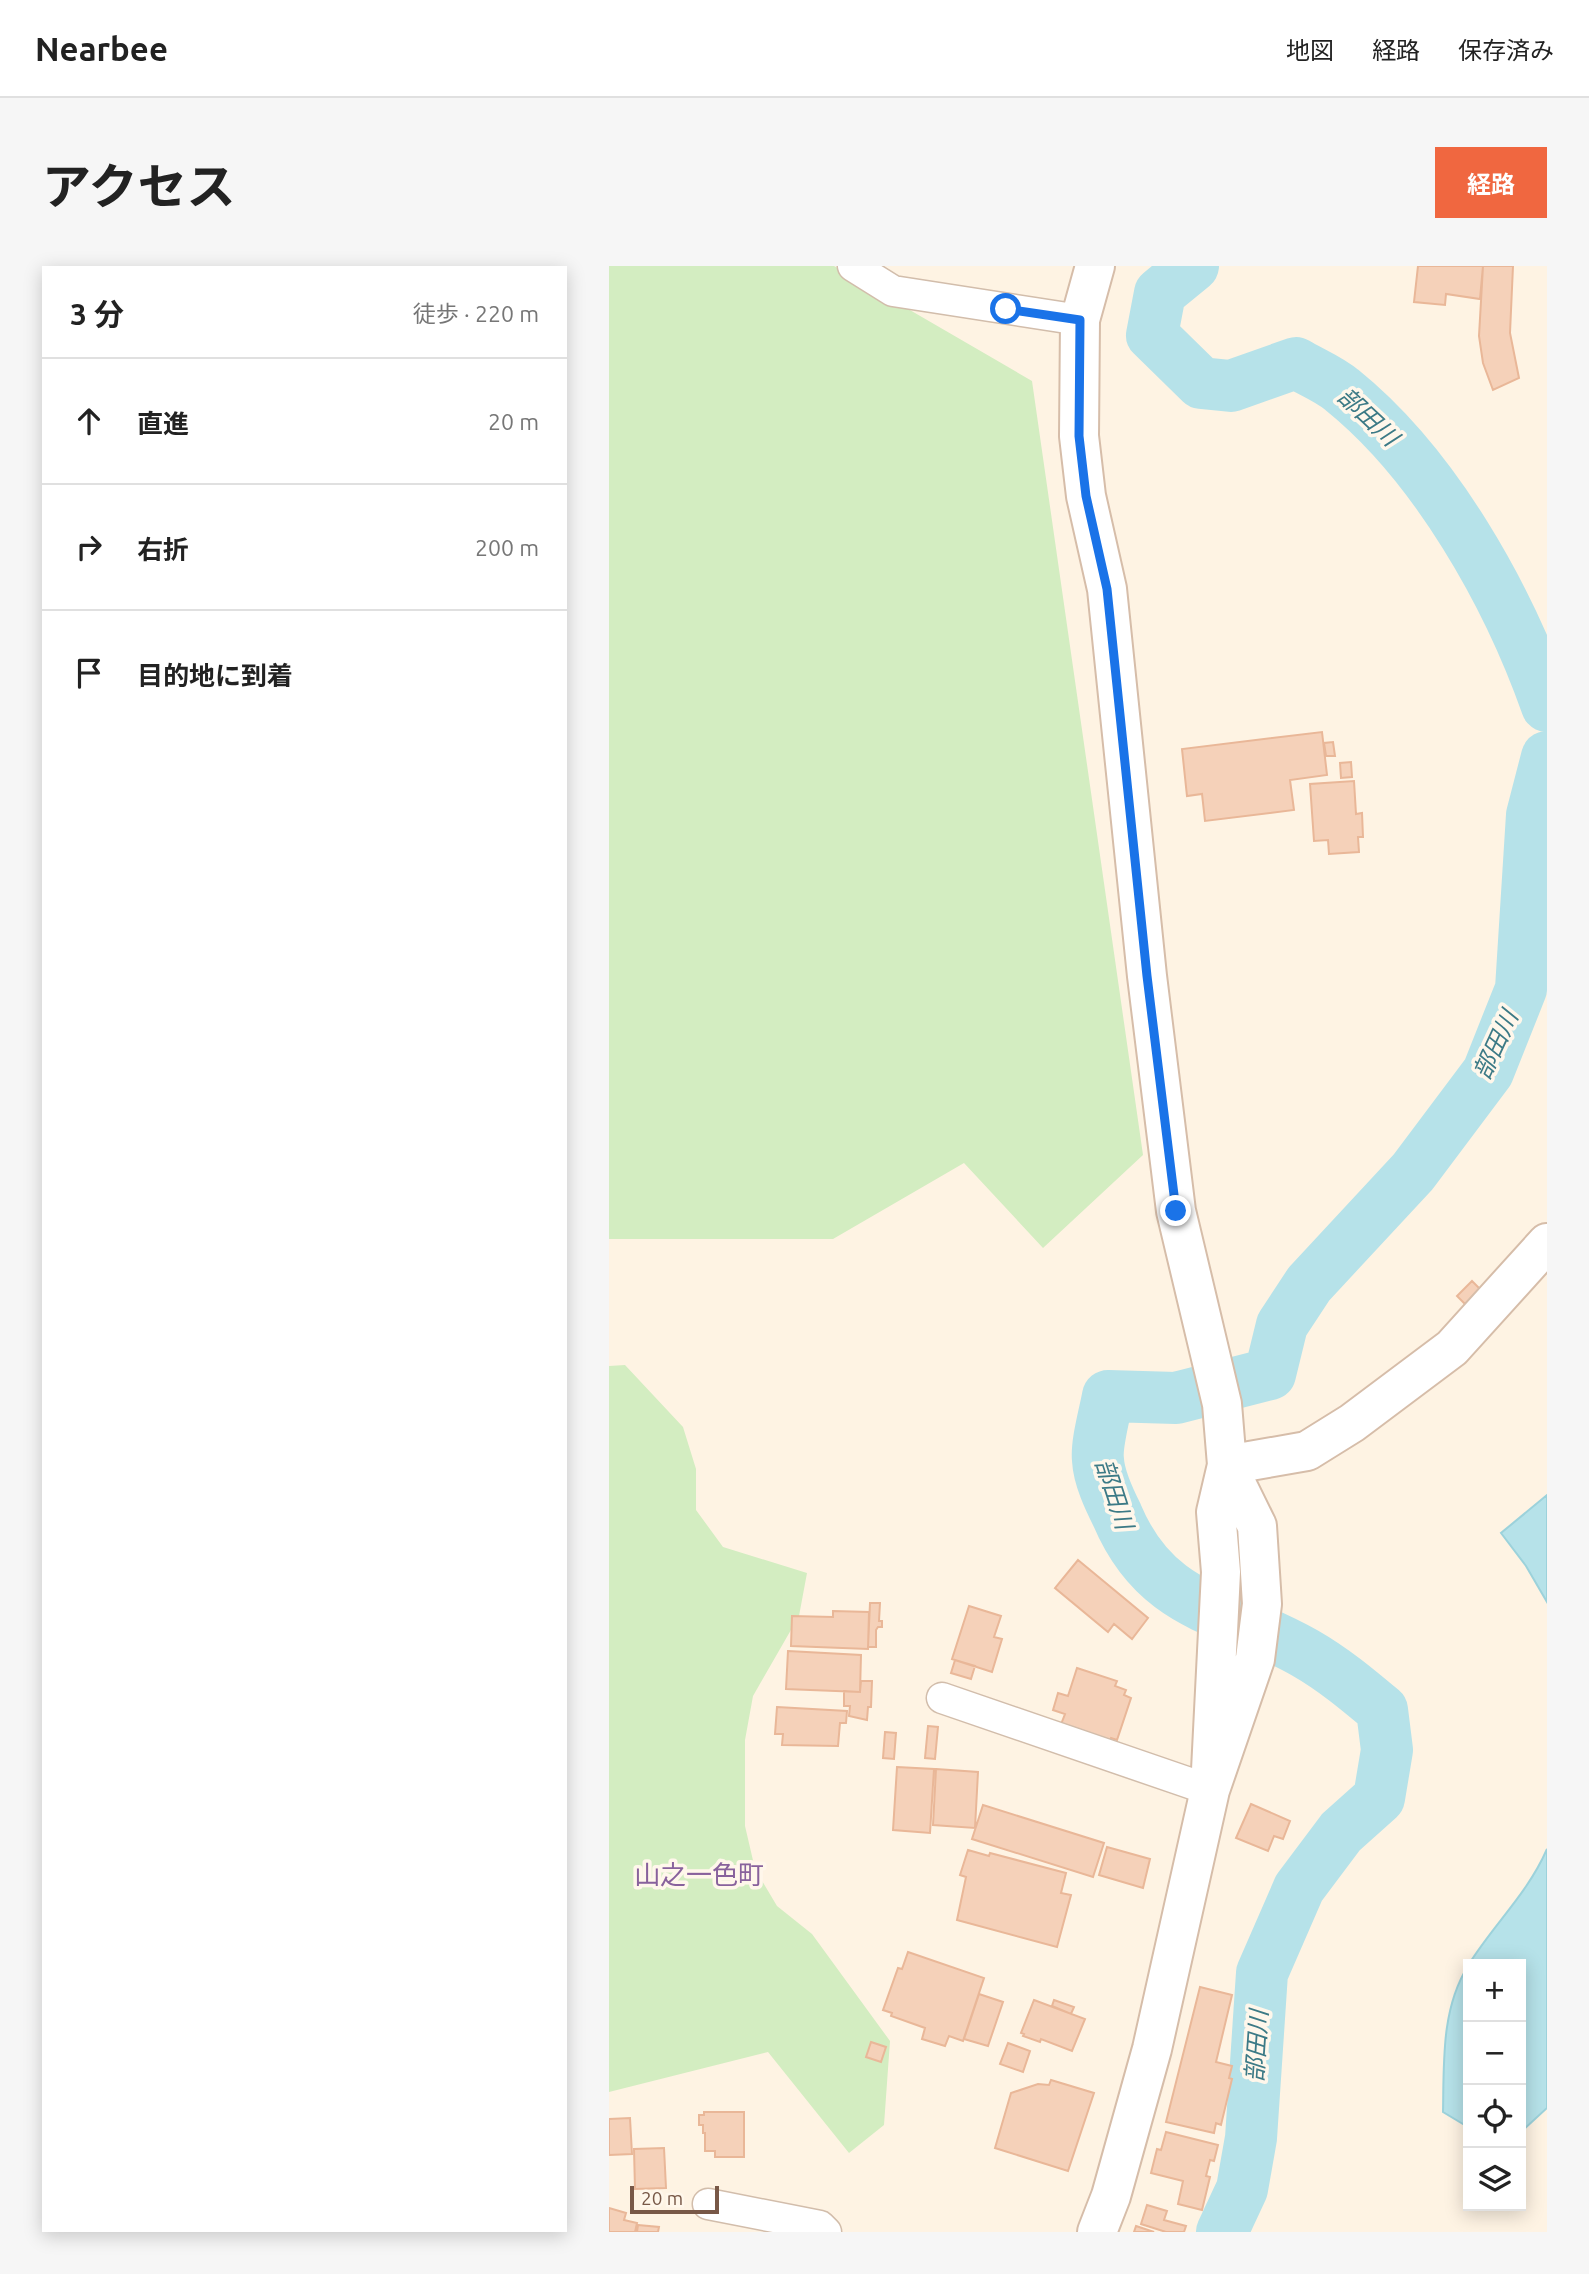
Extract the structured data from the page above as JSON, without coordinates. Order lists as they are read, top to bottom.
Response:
{
  "districts": ["山之一色町"],
  "water": ["部田川"],
  "scale_bar": "20 m",
  "page": {
    "header": "Nearbee",
    "nav": ["地図", "経路", "保存済み"],
    "title": "アクセス",
    "buttons": "経路",
    "heading": ["3 分", "徒歩 · 220 m"],
    "list": [
      ["直進", "20 m"],
      ["右折", "200 m"],
      "目的地に到着"
    ],
    "map_buttons": ["+", "−"],
    "scale": "20 m"
  }
}
